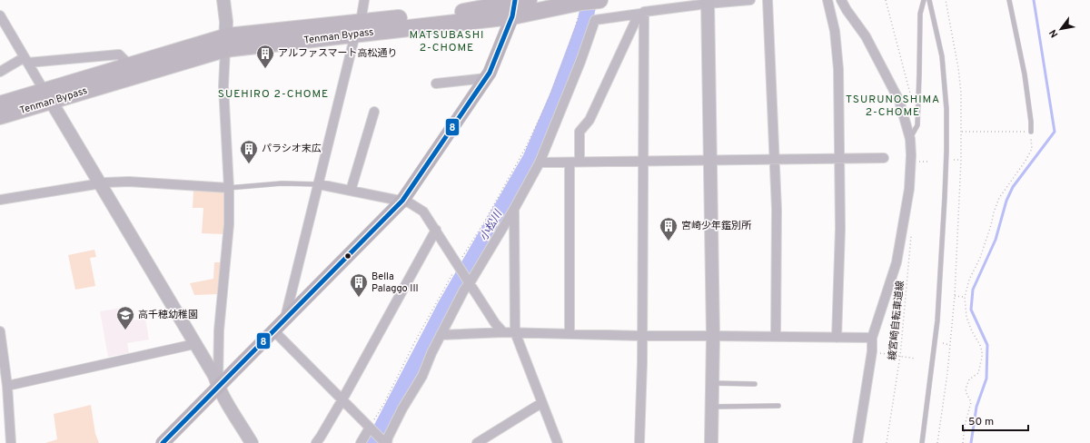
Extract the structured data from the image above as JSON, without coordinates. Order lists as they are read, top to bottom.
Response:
{
  "streets": {
    "highway": ["Tenman Bypass"],
    "path": ["綾宮崎自転車道線"]
  },
  "districts": ["MATSUBASHI 2-CHOME", "SUEHIRO 2-CHOME", "TSURUNOSHIMA 2-CHOME"],
  "water": ["小松川"],
  "places": {
    "building": [
      "アルファスマート高松通り",
      "パラシオ末広",
      "宮崎少年鑑別所",
      "Bella Palaggo III"
    ],
    "school or university": ["高千穂幼稚園"]
  },
  "lines": ["transit line 8"],
  "scale_bar": "50 m",
  "north": "bottom left"
}
